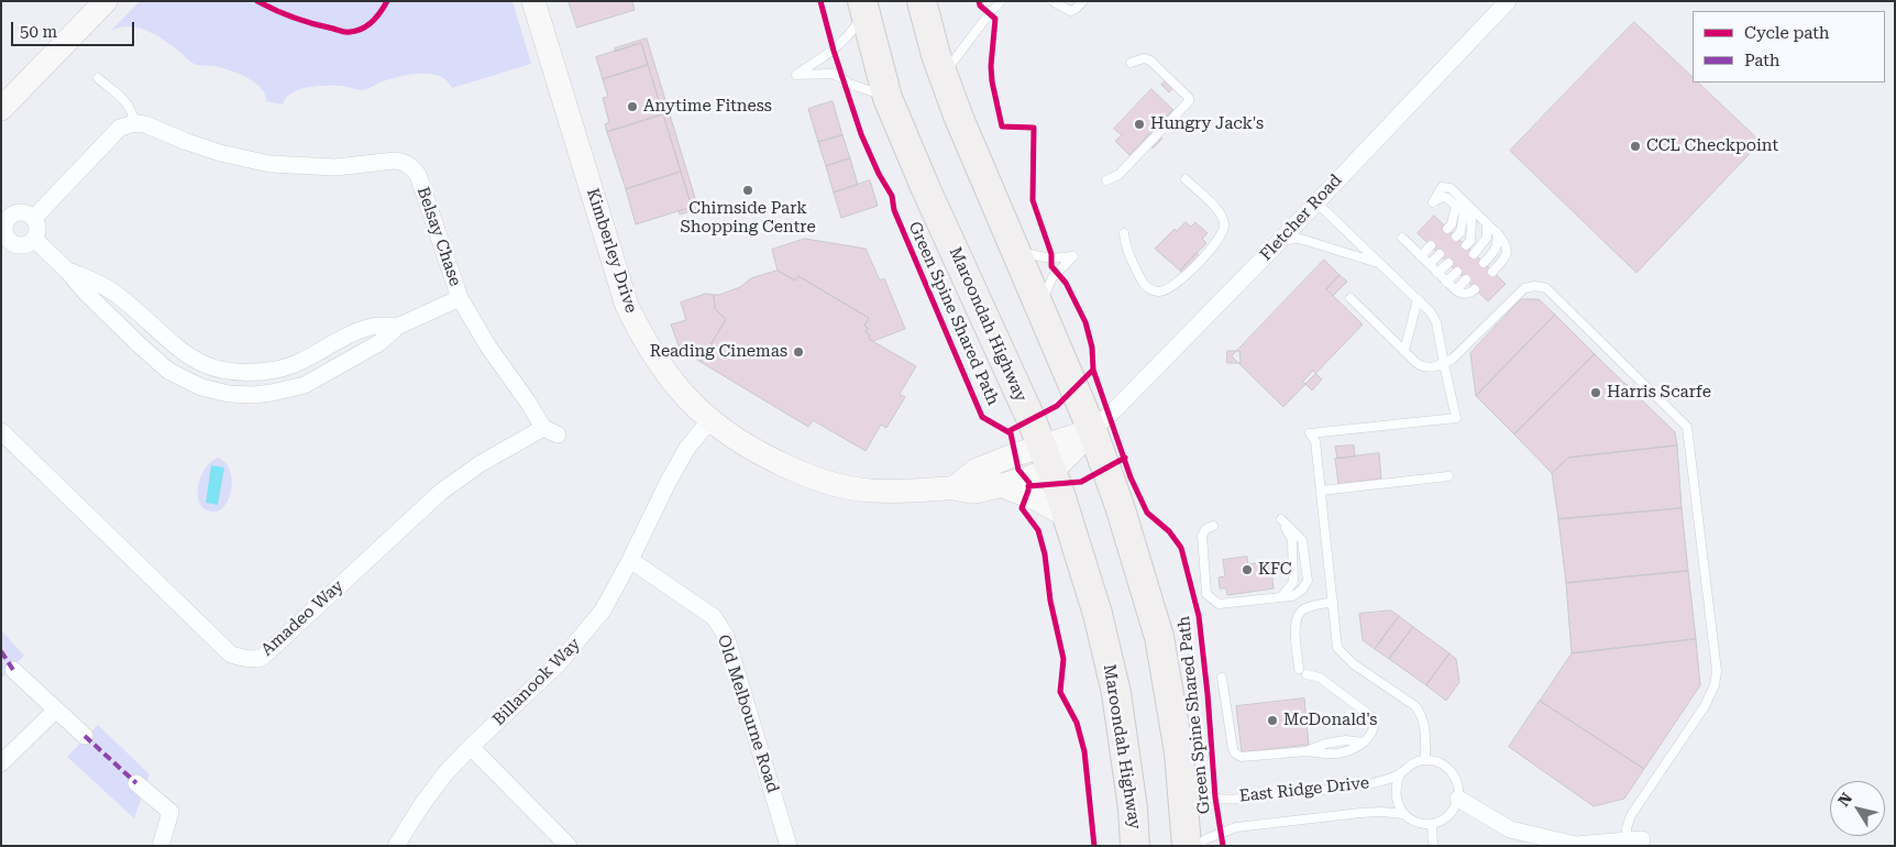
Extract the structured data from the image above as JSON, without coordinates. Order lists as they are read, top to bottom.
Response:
{
  "streets": {
    "highway": ["Maroondah Highway"],
    "main road": ["Kimberley Drive"],
    "street": [
      "Fletcher Road",
      "Belsay Chase",
      "Amadeo Way",
      "Billanook Way",
      "Old Melbourne Road"
    ],
    "lane": ["East Ridge Drive"],
    "cycle path": ["Green Spine Shared Path"]
  },
  "crossings": [
    ["Fletcher Road", "Kimberley Drive"],
    ["Belsay Chase", "Amadeo Way"],
    ["Kimberley Drive", "Maroondah Highway"],
    ["Kimberley Drive", "Billanook Way"],
    ["Billanook Way", "Old Melbourne Road"]
  ],
  "places": [
    "Anytime Fitness",
    "Hungry Jack's",
    "CCL Checkpoint",
    "Chirnside Park Shopping Centre",
    "Reading Cinemas",
    "Harris Scarfe",
    "KFC",
    "McDonald's"
  ],
  "legend": ["Cycle path", "Path"],
  "scale_bar": "50 m",
  "north": "top left"
}
